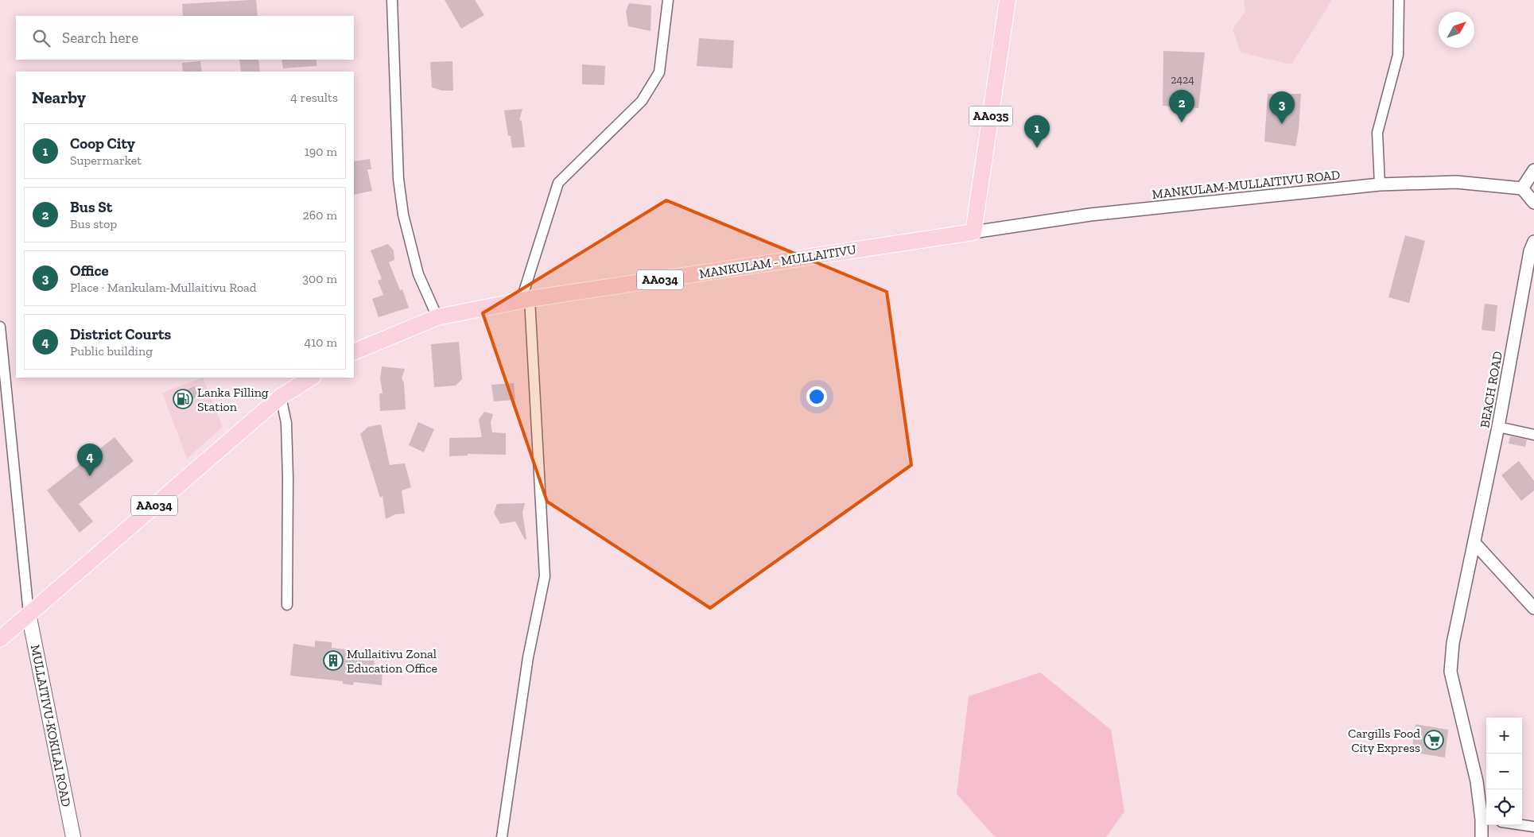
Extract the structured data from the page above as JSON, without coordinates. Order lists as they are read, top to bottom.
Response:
{
  "streets": {
    "highway": ["AA035", "MANKULAM - MULLAITIVU", "AA034"],
    "main road": ["MULLAITIVU-KOKILAI ROAD"],
    "street": ["MANKULAM-MULLAITIVU ROAD", "BEACH ROAD"]
  },
  "crossings": [
    ["AA035", "MANKULAM-MULLAITIVU ROAD"],
    ["AA035", "MANKULAM - MULLAITIVU"],
    ["MANKULAM-MULLAITIVU ROAD", "MANKULAM - MULLAITIVU"],
    ["AA034", "MULLAITIVU-KOKILAI ROAD"]
  ],
  "places": {
    "fuel station": ["Lanka Filling Station"],
    "building": ["Mullaitivu Zonal Education Office"],
    "supermarket": ["Cargills Food City Express"]
  },
  "house_numbers": ["2424"],
  "north": "top right",
  "page": {
    "search": "Search here",
    "heading": ["Nearby", "4 results"],
    "pins": [
      "2",
      "3",
      "1",
      "4"
    ],
    "list": [
      {
        "mark": "1",
        "name": "Coop City",
        "note": "Supermarket",
        "value": "190 m"
      },
      {
        "mark": "2",
        "name": "Bus St",
        "note": "Bus stop",
        "value": "260 m"
      },
      {
        "mark": "3",
        "name": "Office",
        "note": "Place · Mankulam-Mullaitivu Road",
        "value": "300 m"
      },
      {
        "mark": "4",
        "name": "District Courts",
        "note": "Public building",
        "value": "410 m"
      }
    ],
    "map_buttons": ["+", "−"]
  }
}
